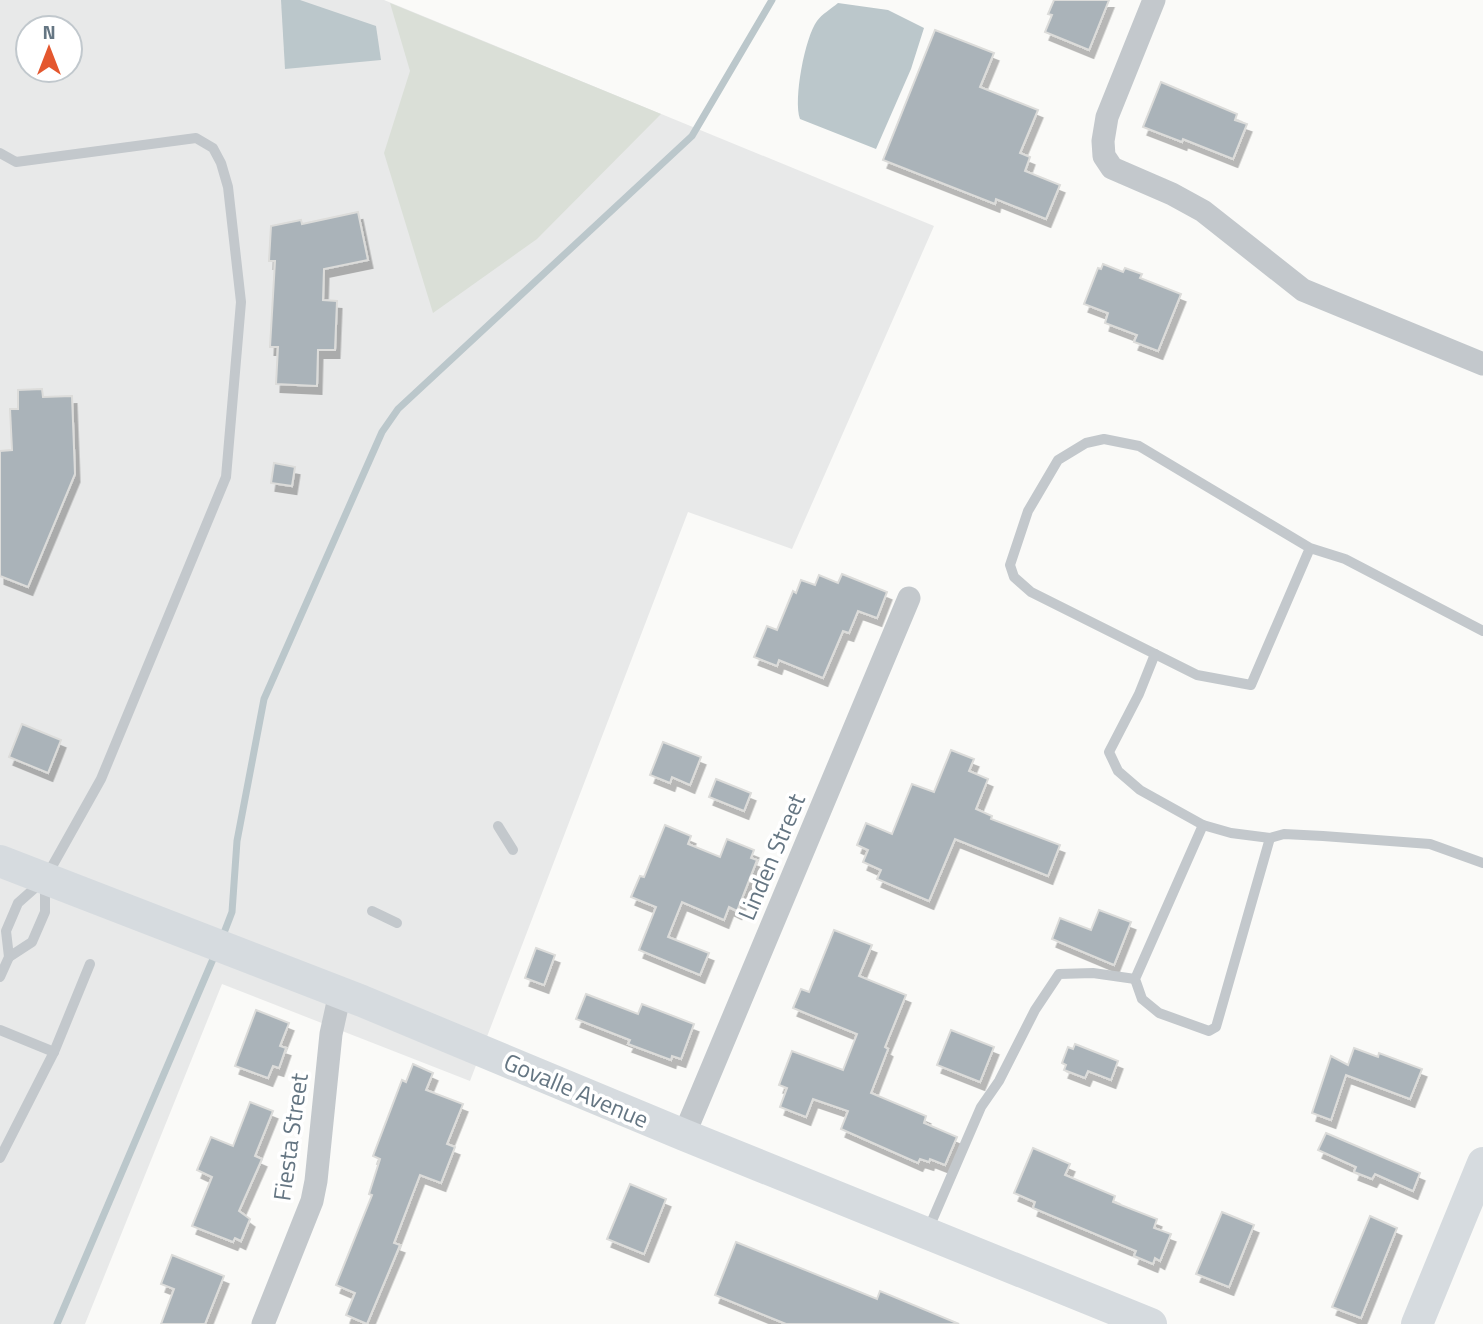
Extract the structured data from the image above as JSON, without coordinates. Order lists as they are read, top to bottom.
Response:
{
  "streets": {
    "street": ["Linden Street", "Govalle Avenue", "Fiesta Street"]
  },
  "crossings": [
    ["Linden Street", "Govalle Avenue"],
    ["Govalle Avenue", "Fiesta Street"]
  ],
  "north": "top"
}
